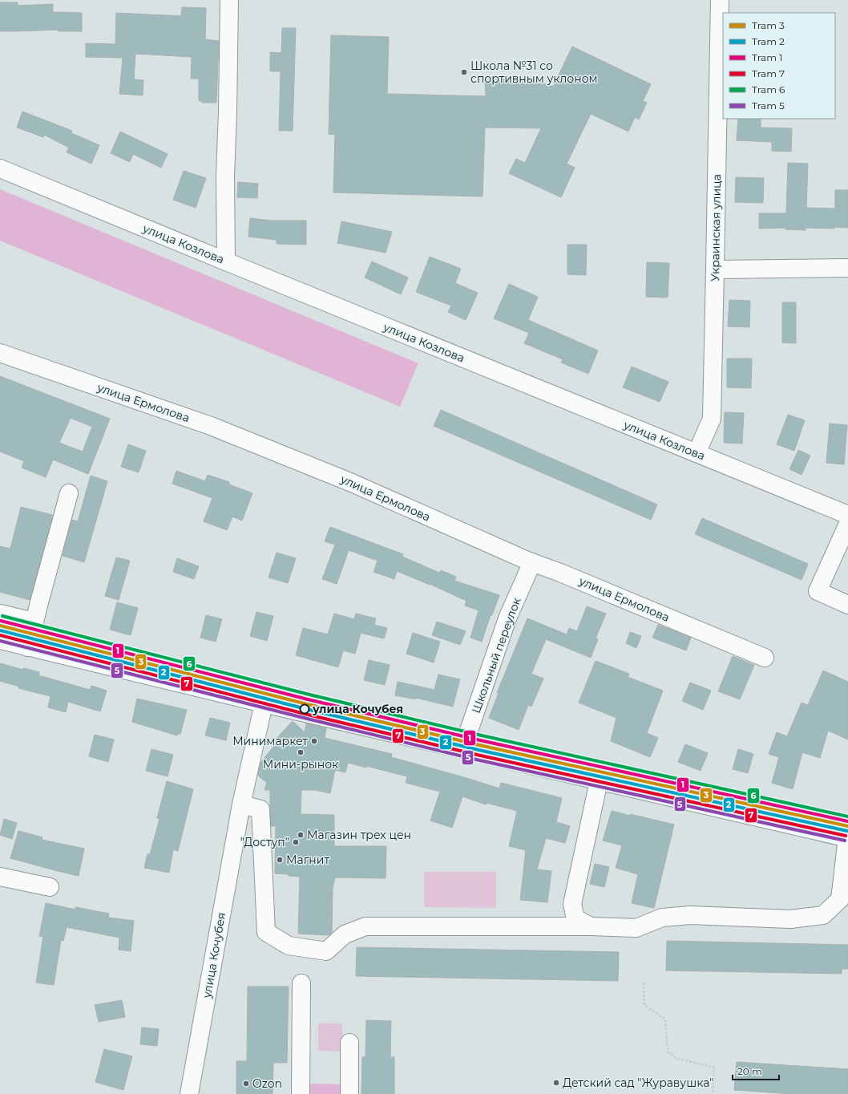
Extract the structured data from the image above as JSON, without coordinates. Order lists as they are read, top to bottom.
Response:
{
  "streets": {
    "street": [
      "Украинская улица",
      "улица Козлова",
      "улица Ермолова",
      "Школьный переулок",
      "улица Кочубея"
    ]
  },
  "crossings": [
    ["Украинская улица", "улица Козлова"],
    ["улица Ермолова", "Школьный переулок"]
  ],
  "places": [
    "Школа №31 со спортивным уклоном",
    "улица Кочубея",
    "Минимаркет",
    "Мини-рынок",
    "Магазин трех цен",
    "\"Доступ\"",
    "Магнит",
    "Детский сад \"Журавушка\"",
    "Ozon"
  ],
  "lines": [
    "tram line 6",
    "tram line 1",
    "tram line 3",
    "tram line 2",
    "tram line 7",
    "tram line 5"
  ],
  "legend": [
    "Tram 3",
    "Tram 2",
    "Tram 1",
    "Tram 7",
    "Tram 6",
    "Tram 5"
  ],
  "scale_bar": "20 m"
}
